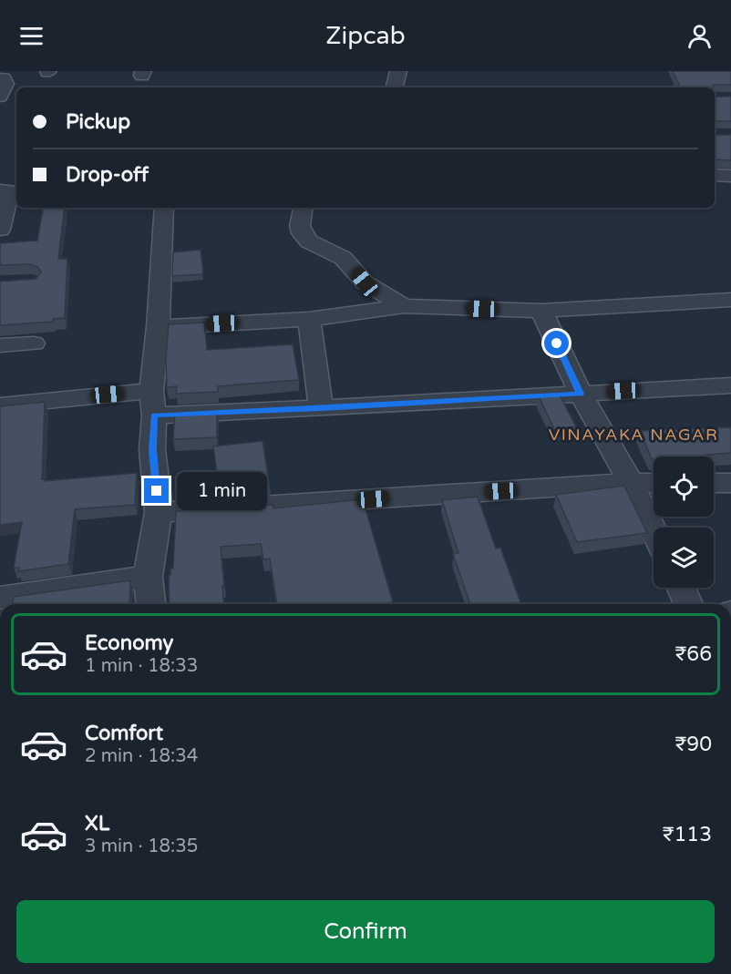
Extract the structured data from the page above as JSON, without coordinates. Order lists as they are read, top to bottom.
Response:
{
  "districts": ["VINAYAKA NAGAR"],
  "page": {
    "header": "Zipcab",
    "banner": ["Pickup", "Drop-off"],
    "bubble": "1 min",
    "list": [
      {
        "name": "Economy",
        "note": "1 min · 18:33",
        "value": "₹66"
      },
      {
        "name": "Comfort",
        "note": "2 min · 18:34",
        "value": "₹90"
      },
      {
        "name": "XL",
        "note": "3 min · 18:35",
        "value": "₹113"
      }
    ],
    "buttons": "Confirm"
  }
}
